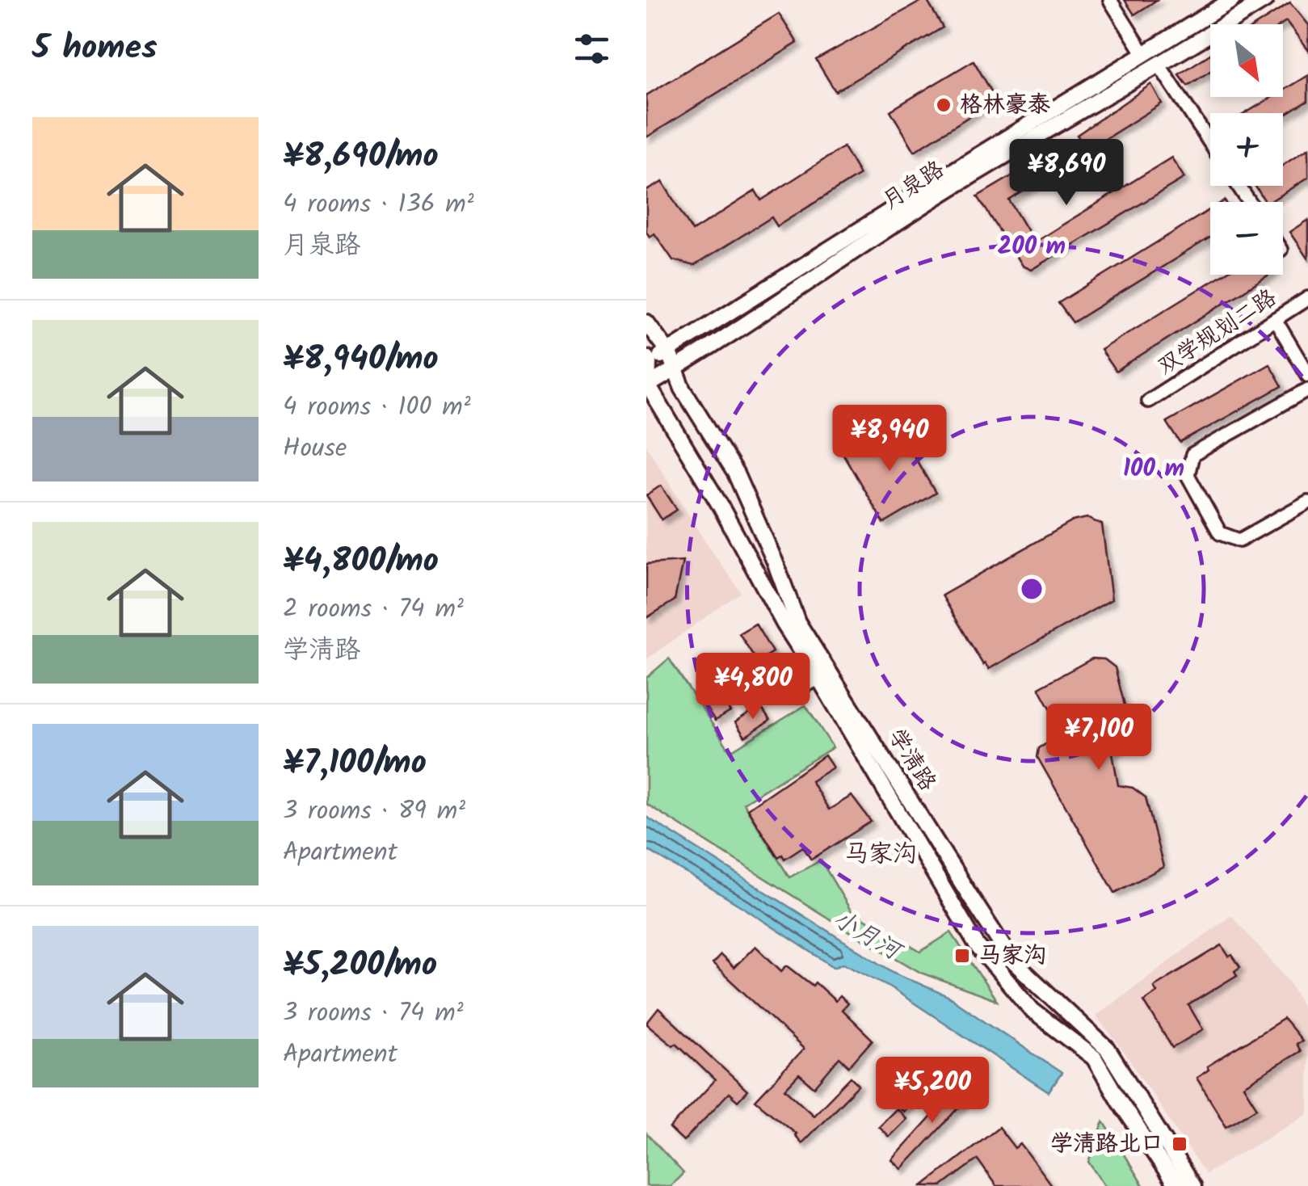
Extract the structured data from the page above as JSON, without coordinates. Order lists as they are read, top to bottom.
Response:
{
  "streets": {
    "main road": ["月泉路", "学清路"],
    "street": ["双学规划二路"]
  },
  "crossings": [
    ["月泉路", "学清路"]
  ],
  "districts": ["马家沟"],
  "water": ["小月河"],
  "places": {
    "other": ["格林豪泰"],
    "transit": ["马家沟", "学清路北口"]
  },
  "north": "bottom right",
  "page": {
    "heading": "5 homes",
    "map_buttons": ["+", "−"],
    "list": [
      {
        "name": "¥8,690/mo",
        "note": "4 rooms · 136 m² · 月泉路"
      },
      {
        "name": "¥8,940/mo",
        "note": "4 rooms · 100 m² · House"
      },
      {
        "name": "¥4,800/mo",
        "note": "2 rooms · 74 m² · 学清路"
      },
      {
        "name": "¥7,100/mo",
        "note": "3 rooms · 89 m² · Apartment"
      },
      {
        "name": "¥5,200/mo",
        "note": "3 rooms · 74 m² · Apartment"
      }
    ],
    "price": [
      "¥8,690",
      "¥8,940",
      "¥4,800",
      "¥7,100",
      "¥5,200"
    ]
  },
  "rings": ["200 m", "100 m"]
}
